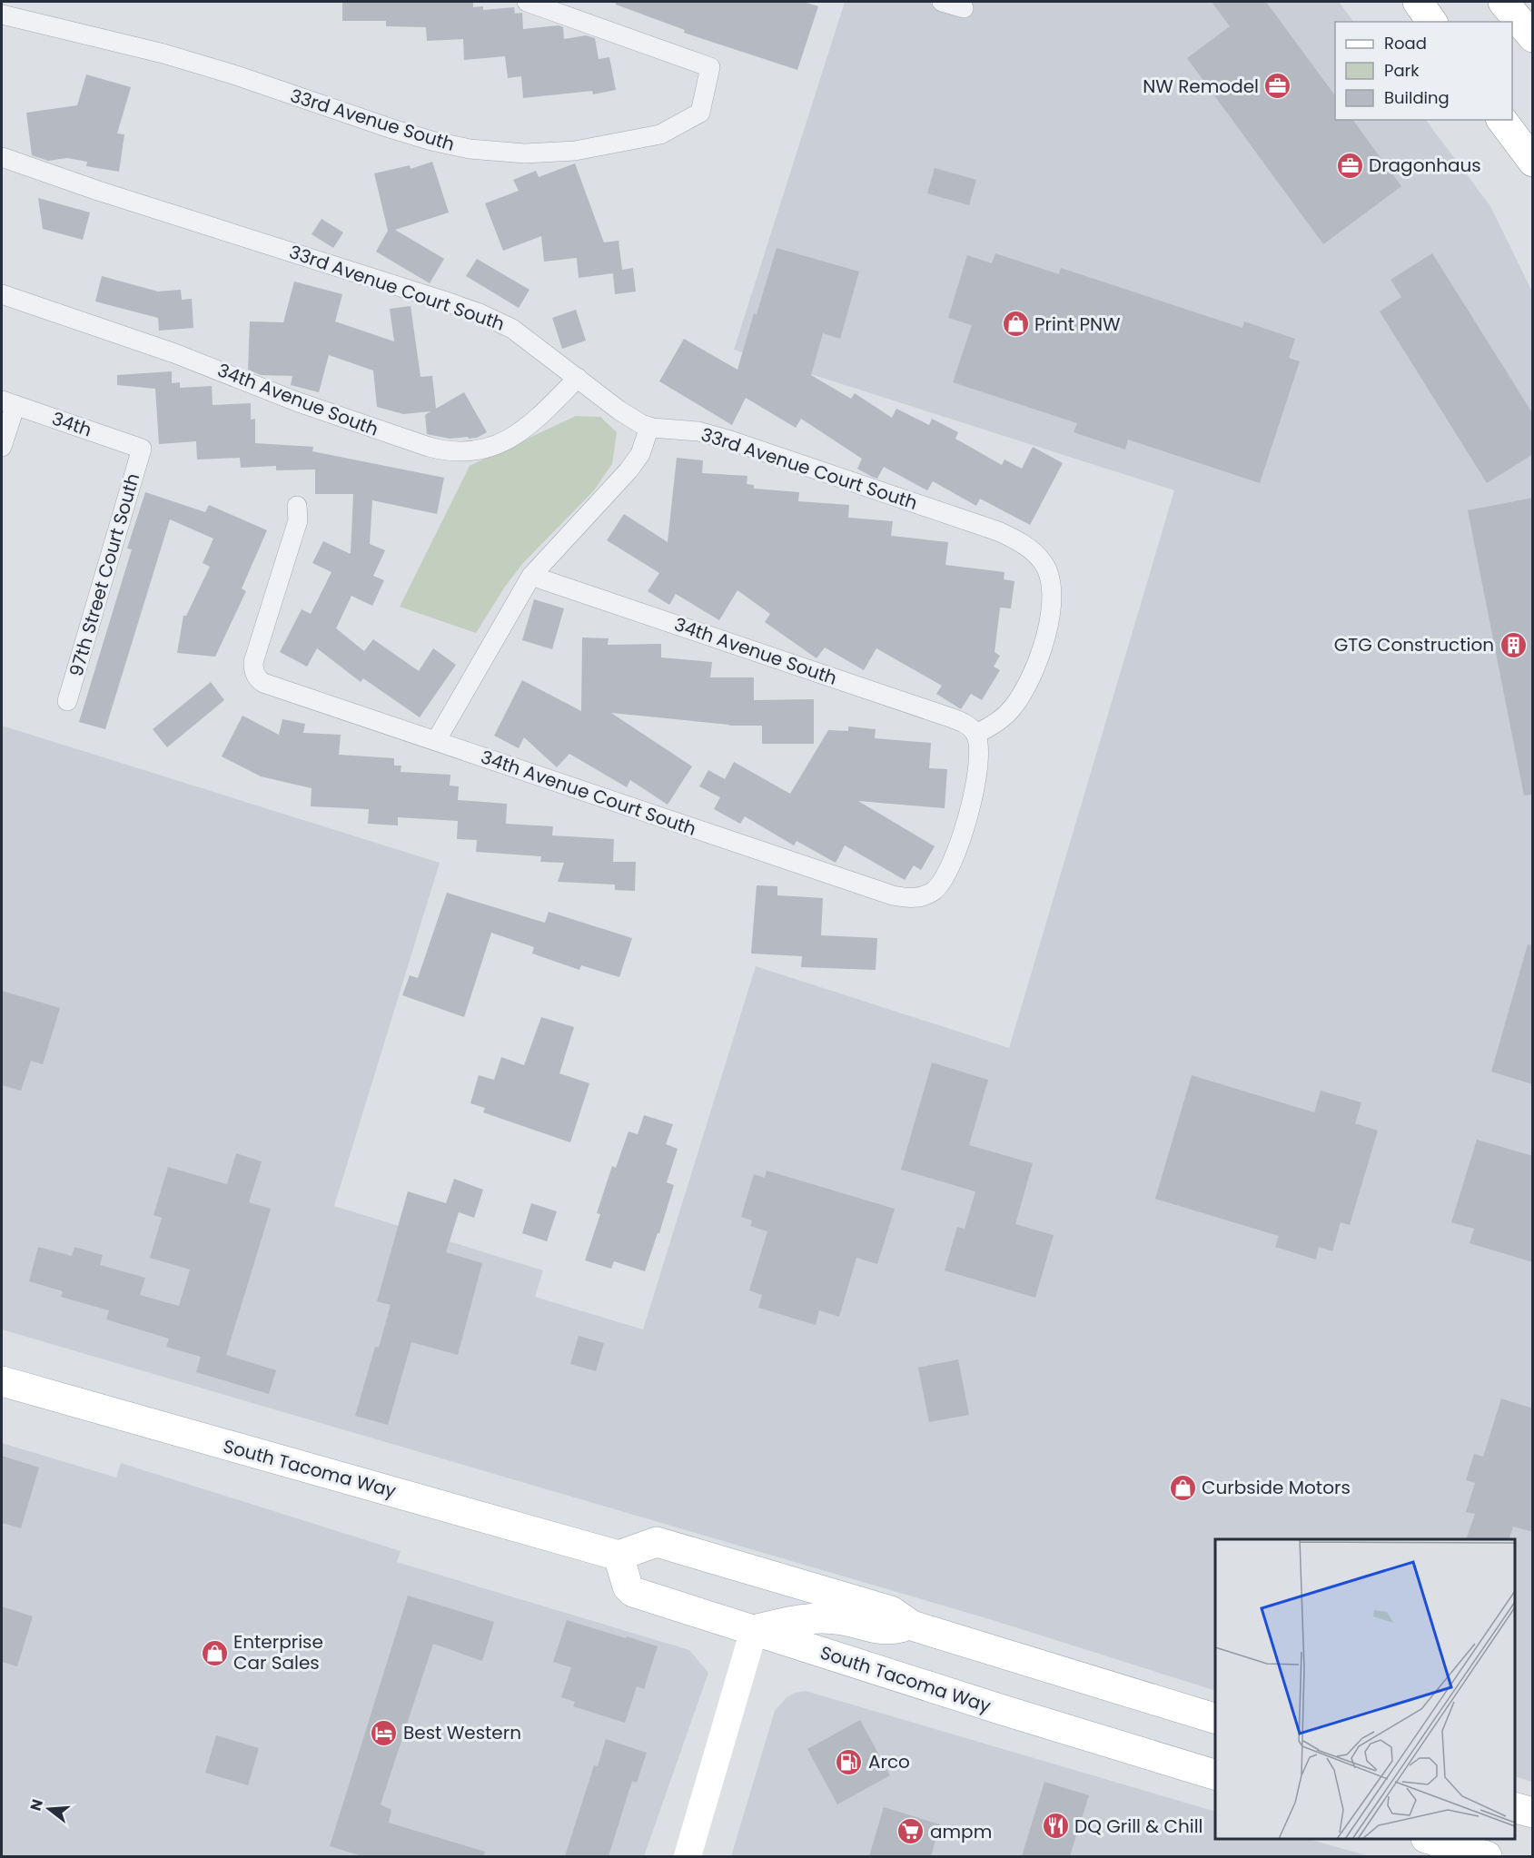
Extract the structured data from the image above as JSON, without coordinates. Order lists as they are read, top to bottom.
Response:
{
  "streets": {
    "main road": ["South Tacoma Way"],
    "street": [
      "33rd Avenue South",
      "33rd Avenue Court South",
      "34th Avenue South",
      "34th",
      "97th Street Court South",
      "34th Avenue Court South"
    ]
  },
  "crossings": [
    ["33rd Avenue Court South", "34th Avenue South"],
    ["33rd Avenue Court South", "34th Avenue Court South"],
    ["34th Avenue South", "34th Avenue Court South"],
    ["34th", "97th Street Court South"]
  ],
  "places": {
    "office": ["NW Remodel", "Dragonhaus"],
    "shop": ["Print PNW", "Curbside Motors", "Enterprise Car Sales"],
    "building": ["GTG Construction"],
    "hotel": ["Best Western"],
    "fuel station": ["Arco"],
    "restaurant": ["DQ Grill & Chill"],
    "supermarket": ["ampm"]
  },
  "legend": ["Road", "Park", "Building"],
  "north": "left"
}
